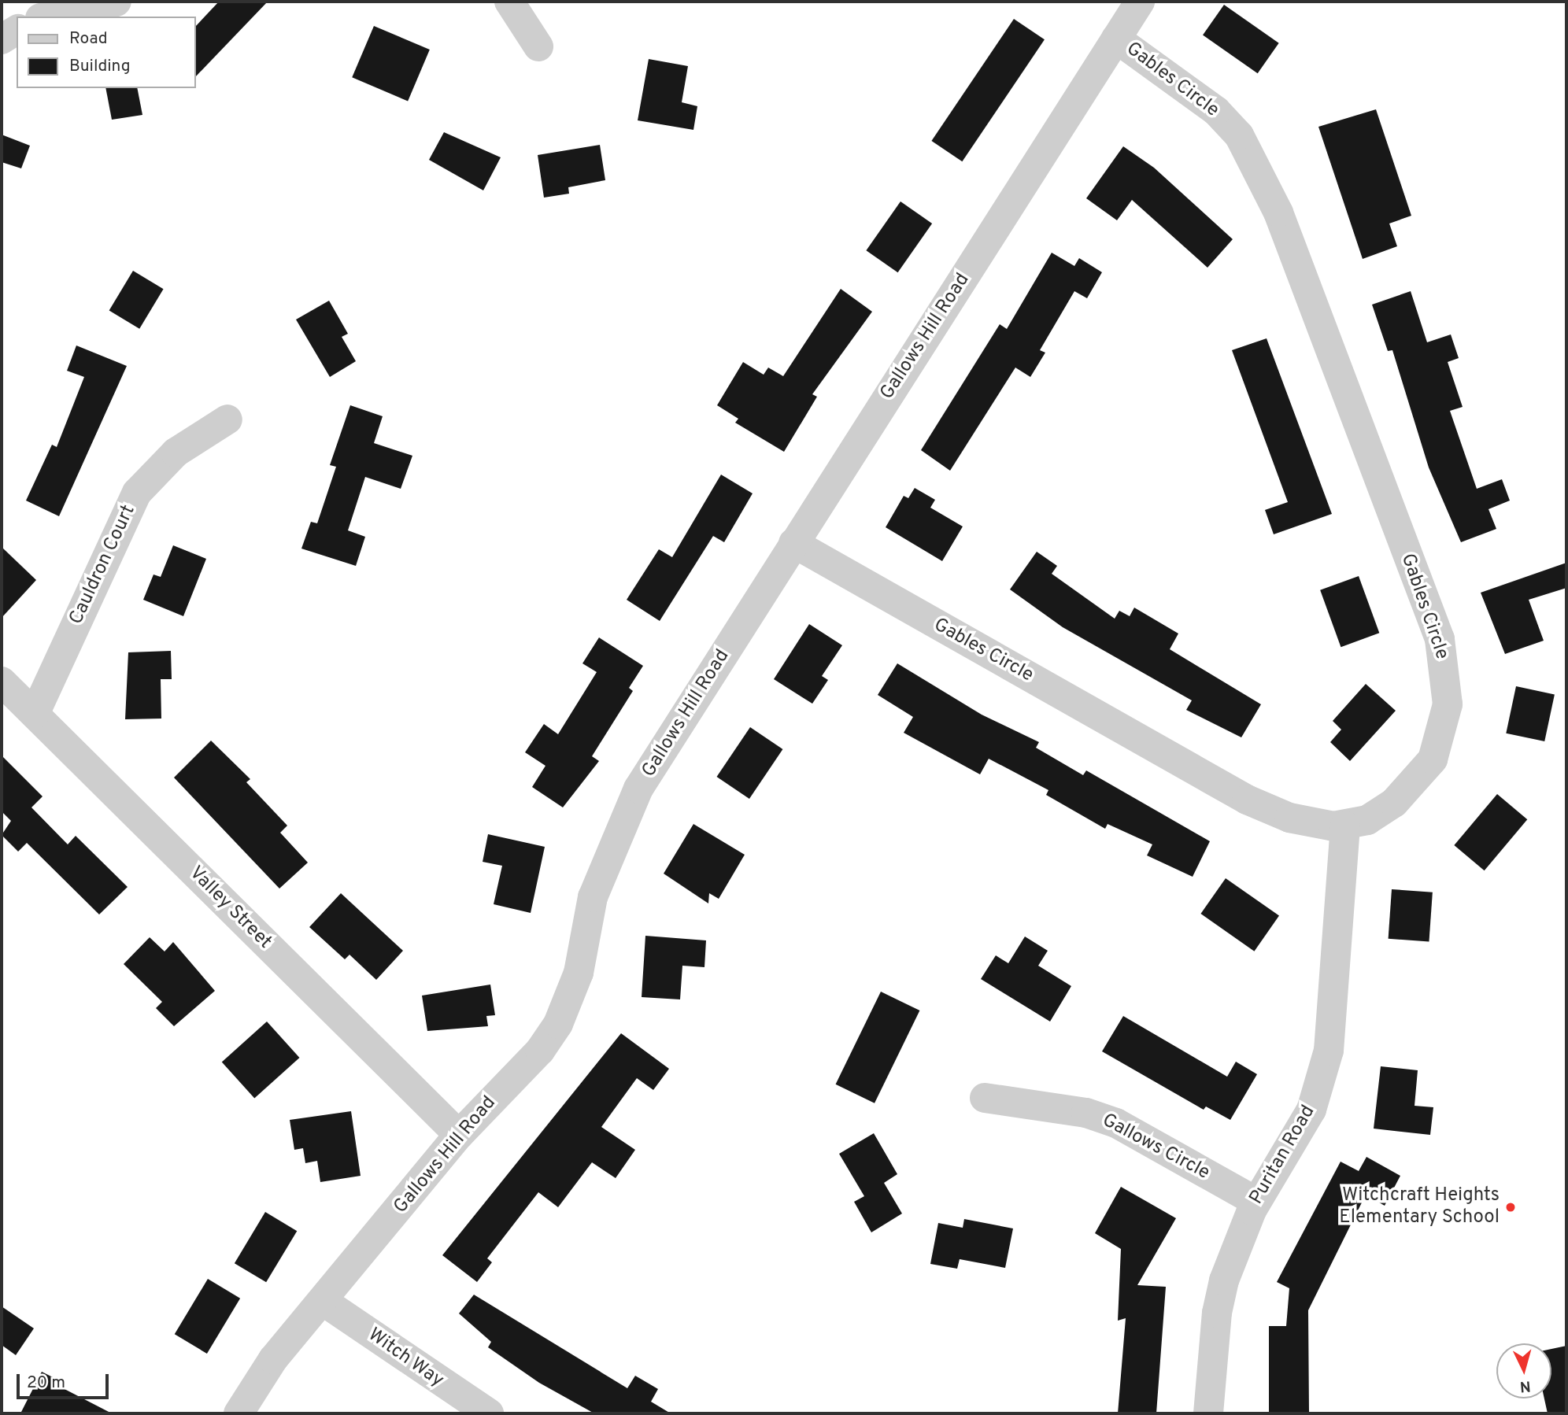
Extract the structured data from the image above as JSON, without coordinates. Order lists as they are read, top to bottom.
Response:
{
  "streets": {
    "street": [
      "Gables Circle",
      "Gallows Hill Road",
      "Cauldron Court",
      "Valley Street",
      "Gallows Circle",
      "Puritan Road",
      "Witch Way"
    ]
  },
  "crossings": [
    ["Gables Circle", "Gallows Hill Road"],
    ["Gables Circle", "Puritan Road"],
    ["Gallows Hill Road", "Valley Street"],
    ["Gallows Hill Road", "Witch Way"],
    ["Cauldron Court", "Valley Street"],
    ["Gallows Circle", "Puritan Road"]
  ],
  "places": ["Witchcraft Heights Elementary School"],
  "legend": ["Road", "Building"],
  "scale_bar": "20 m",
  "north": "bottom"
}
